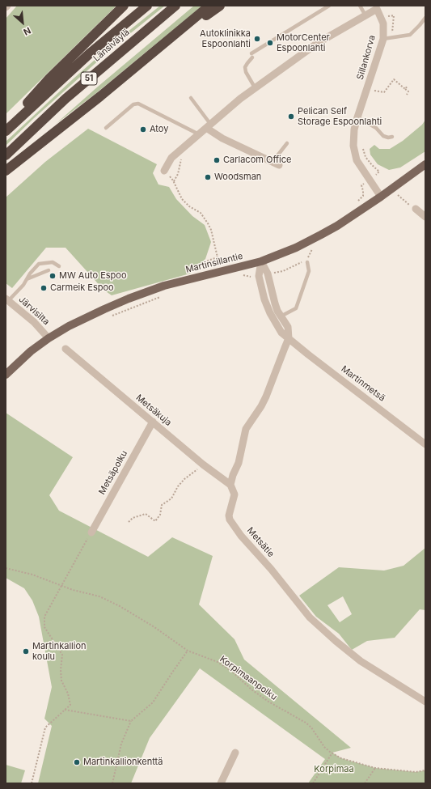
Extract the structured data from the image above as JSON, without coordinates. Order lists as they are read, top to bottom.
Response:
{
  "streets": {
    "highway": ["Länsiväylä", "51"],
    "main road": ["Martinsillantie"],
    "street": [
      "Sillankorva",
      "Järvisilta",
      "Martinmetsä",
      "Metsäkuja",
      "Metsäpolku",
      "Metsätie"
    ],
    "path": ["Korpimaanpolku"]
  },
  "crossings": [
    ["Sillankorva", "Martinsillantie"],
    ["Martinsillantie", "Järvisilta"],
    ["Martinsillantie", "Martinmetsä"],
    ["Martinmetsä", "Metsätie"],
    ["Metsäkuja", "Metsäpolku"],
    ["Metsäkuja", "Metsätie"]
  ],
  "parks": ["Korpimaa"],
  "places": [
    "Autoklinikka Espoonlahti",
    "MotorCenter Espoonlahti",
    "Pelican Self Storage Espoonlahti",
    "Atoy",
    "Carlacom Office",
    "Woodsman",
    "MW Auto Espoo",
    "Carmeik Espoo",
    "Martinkallion koulu",
    "Martinkallionkenttä"
  ],
  "north": "bottom right"
}
